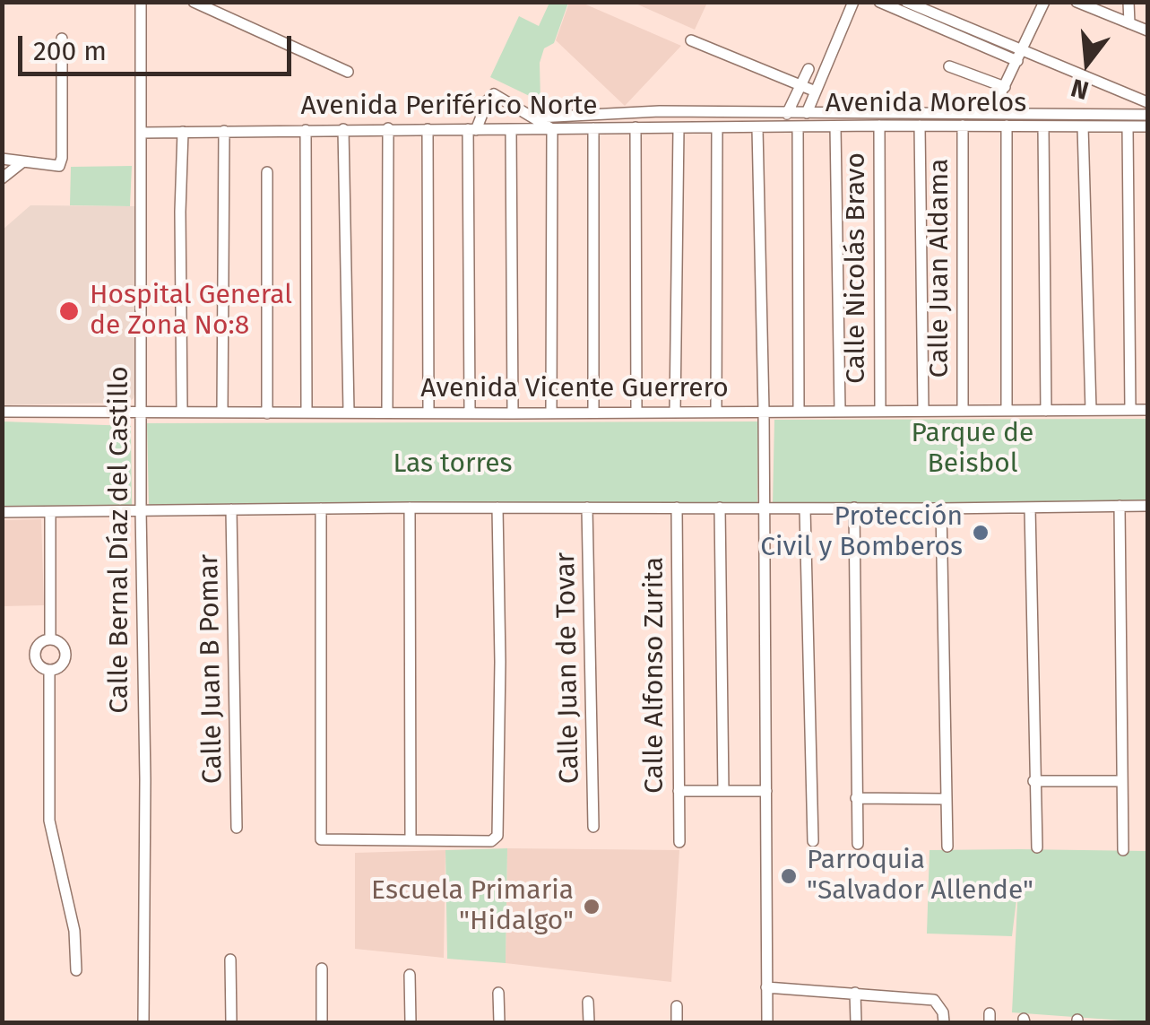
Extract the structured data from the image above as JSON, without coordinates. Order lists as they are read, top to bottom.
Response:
{
  "streets": {
    "street": [
      "Avenida Morelos",
      "Avenida Periférico Norte",
      "Calle Nicolás Bravo",
      "Calle Juan Aldama",
      "Avenida Vicente Guerrero",
      "Calle Bernal Díaz del Castillo",
      "Calle Juan de Tovar",
      "Calle Juan B Pomar",
      "Calle Alfonso Zurita"
    ]
  },
  "crossings": [
    ["Avenida Morelos", "Avenida Periférico Norte"],
    ["Avenida Morelos", "Calle Nicolás Bravo"],
    ["Avenida Morelos", "Calle Juan Aldama"],
    ["Avenida Periférico Norte", "Calle Bernal Díaz del Castillo"],
    ["Calle Nicolás Bravo", "Avenida Vicente Guerrero"],
    ["Calle Juan Aldama", "Avenida Vicente Guerrero"],
    ["Avenida Vicente Guerrero", "Calle Bernal Díaz del Castillo"]
  ],
  "parks": ["Parque de Beisbol", "Las torres"],
  "places": [
    "Hospital General de Zona No:8",
    "Protección Civil y Bomberos",
    "Parroquia \"Salvador Allende\"",
    "Escuela Primaria \"Hidalgo\""
  ],
  "scale_bar": "200 m",
  "north": "bottom"
}
